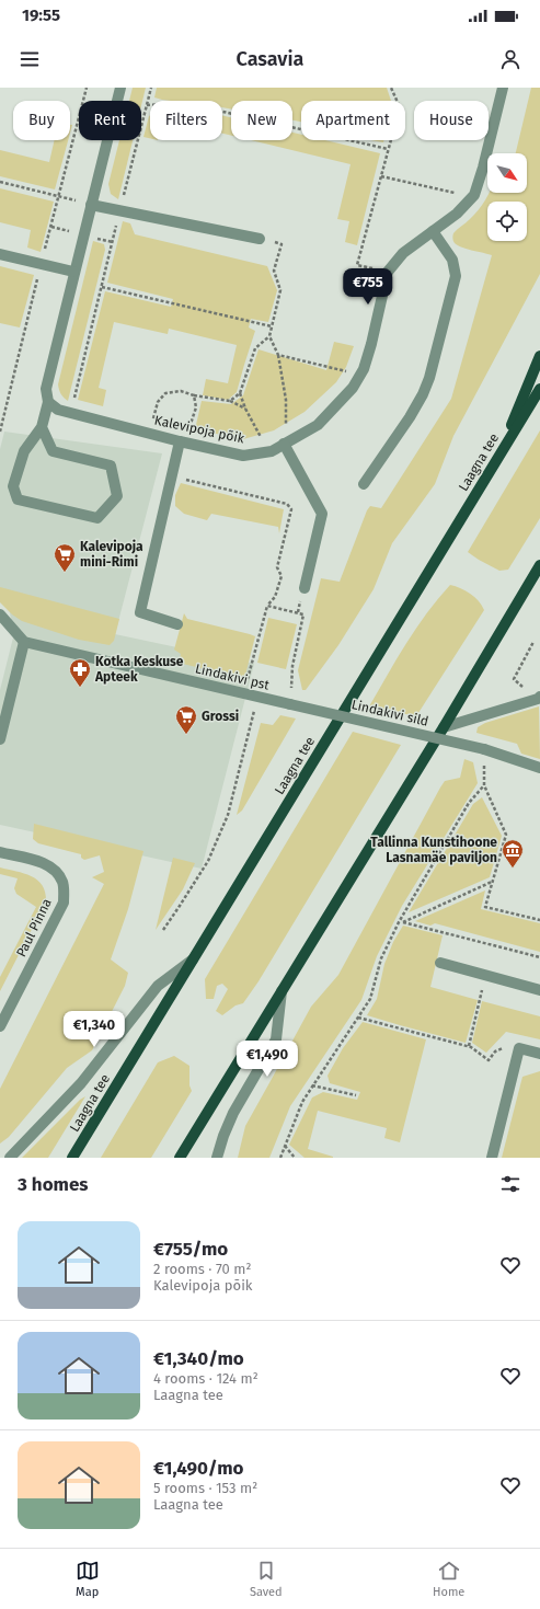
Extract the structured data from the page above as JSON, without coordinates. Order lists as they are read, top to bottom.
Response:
{
  "streets": {
    "main road": ["Laagna tee"],
    "street": [
      "Kalevipoja põik",
      "Lindakivi pst",
      "Lindakivi sild",
      "Paul Pinna"
    ]
  },
  "crossings": [
    ["Lindakivi pst", "Lindakivi sild"]
  ],
  "places": {
    "supermarket": ["Kalevipoja mini-Rimi", "Grossi"],
    "pharmacy": ["Kotka Keskuse Apteek"],
    "museum": ["Tallinna Kunstihoone Lasnamäe paviljon"]
  },
  "north": "bottom right",
  "page": {
    "status": "19:55",
    "header": "Casavia",
    "chip": [
      "Buy",
      "Rent",
      "Filters",
      "New",
      "Apartment",
      "House"
    ],
    "price": ["€755", "€1,340", "€1,490"],
    "heading": "3 homes",
    "list": [
      {
        "name": "€755/mo",
        "note": "2 rooms · 70 m² · Kalevipoja põik"
      },
      {
        "name": "€1,340/mo",
        "note": "4 rooms · 124 m² · Laagna tee"
      },
      {
        "name": "€1,490/mo",
        "note": "5 rooms · 153 m² · Laagna tee"
      }
    ],
    "tabs": ["Map", "Saved", "Home"]
  }
}
